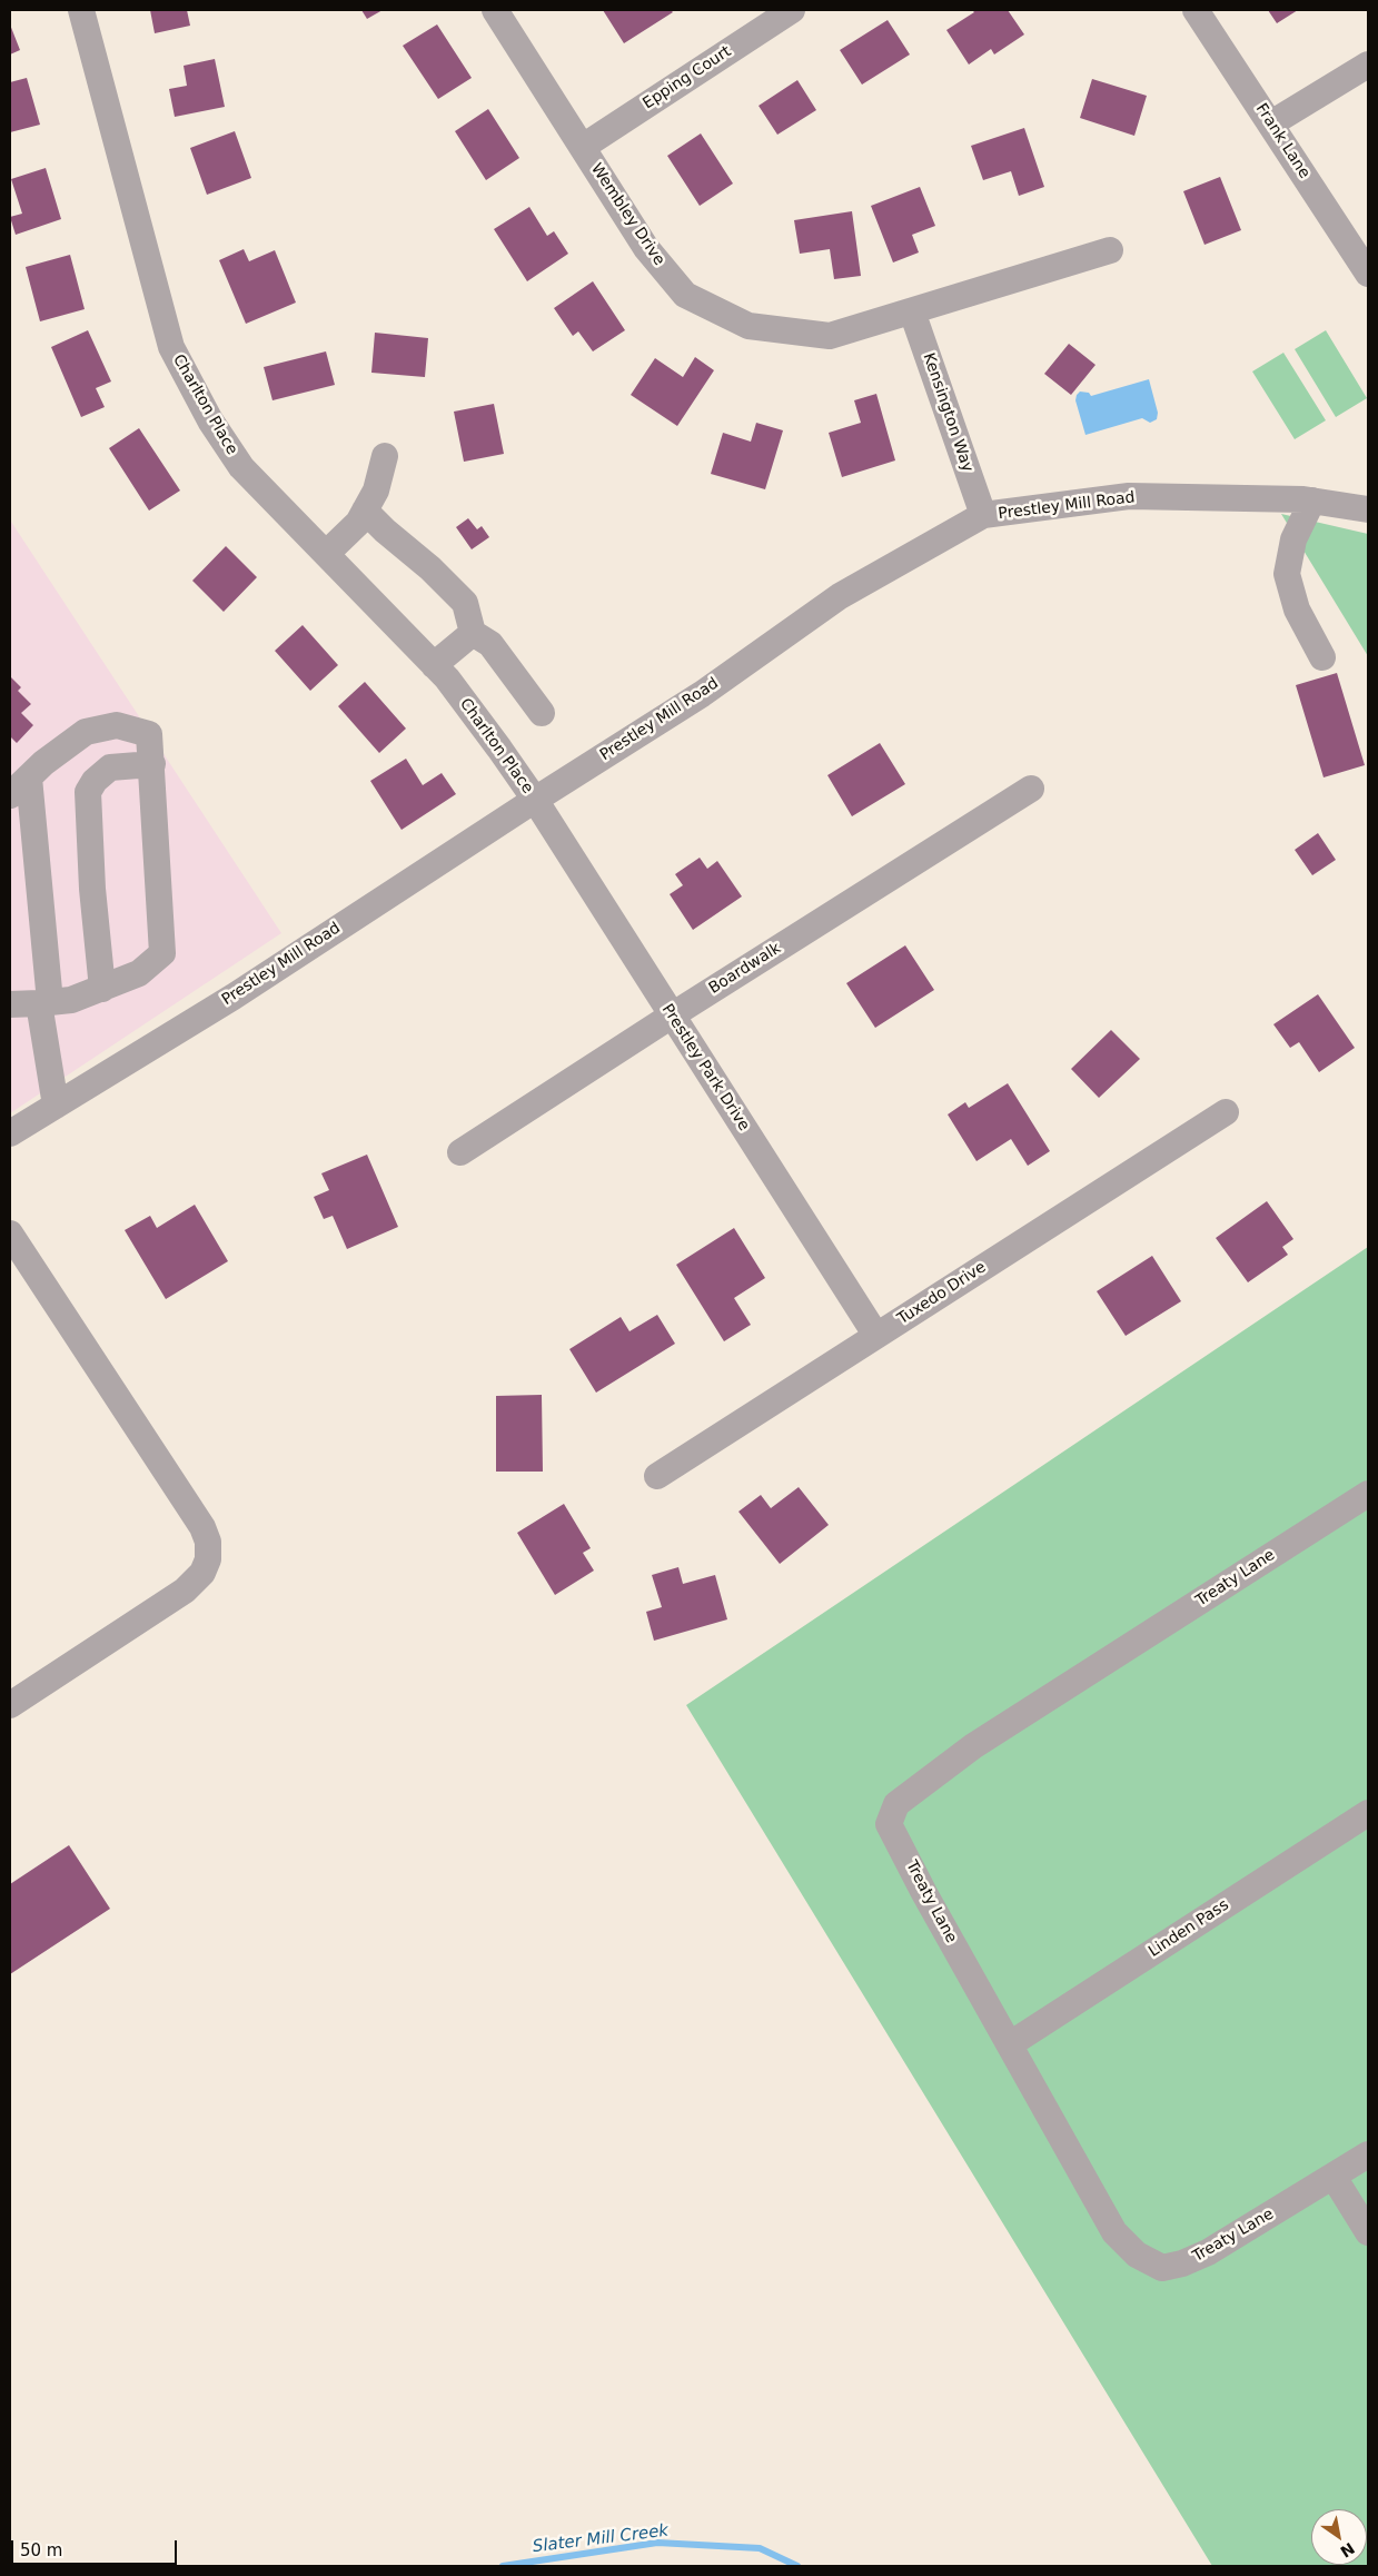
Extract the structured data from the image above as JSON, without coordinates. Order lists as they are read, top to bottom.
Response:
{
  "streets": {
    "street": [
      "Epping Court",
      "Frank Lane",
      "Wembley Drive",
      "Charlton Place",
      "Kensington Way",
      "Prestley Mill Road",
      "Boardwalk",
      "Prestley Park Drive",
      "Tuxedo Drive",
      "Treaty Lane",
      "Linden Pass"
    ]
  },
  "crossings": [
    ["Epping Court", "Wembley Drive"],
    ["Wembley Drive", "Kensington Way"],
    ["Charlton Place", "Prestley Mill Road"],
    ["Charlton Place", "Prestley Park Drive"],
    ["Kensington Way", "Prestley Mill Road"],
    ["Prestley Mill Road", "Prestley Park Drive"],
    ["Boardwalk", "Prestley Park Drive"],
    ["Prestley Park Drive", "Tuxedo Drive"],
    ["Treaty Lane", "Linden Pass"]
  ],
  "water": ["Slater Mill Creek"],
  "scale_bar": "50 m",
  "north": "bottom right"
}
